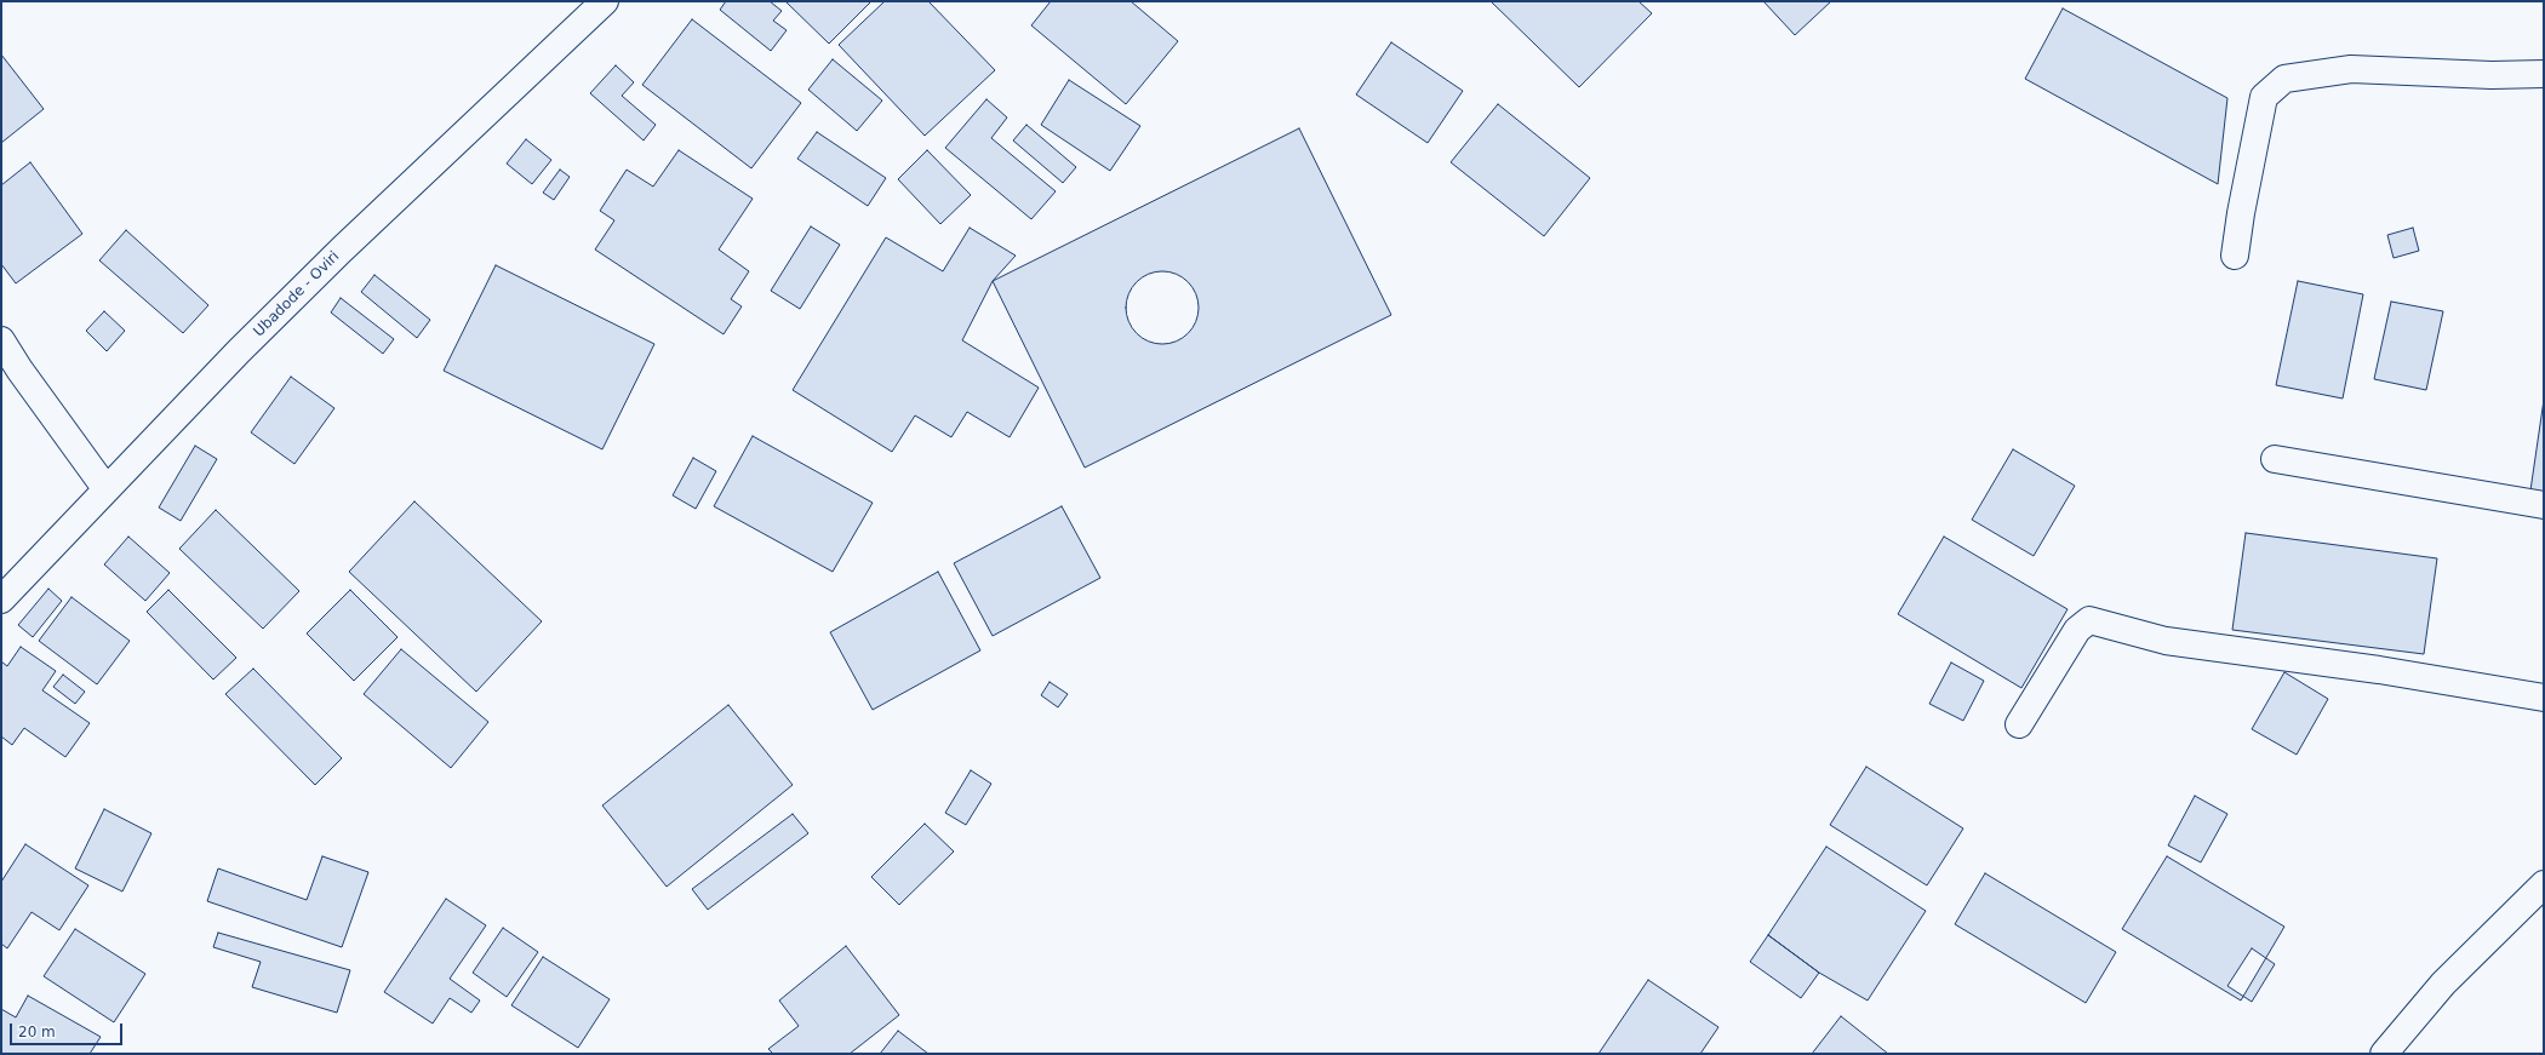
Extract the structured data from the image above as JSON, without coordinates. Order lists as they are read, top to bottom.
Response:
{
  "streets": {
    "street": ["Ubadode - Oviri"]
  },
  "scale_bar": "20 m"
}
